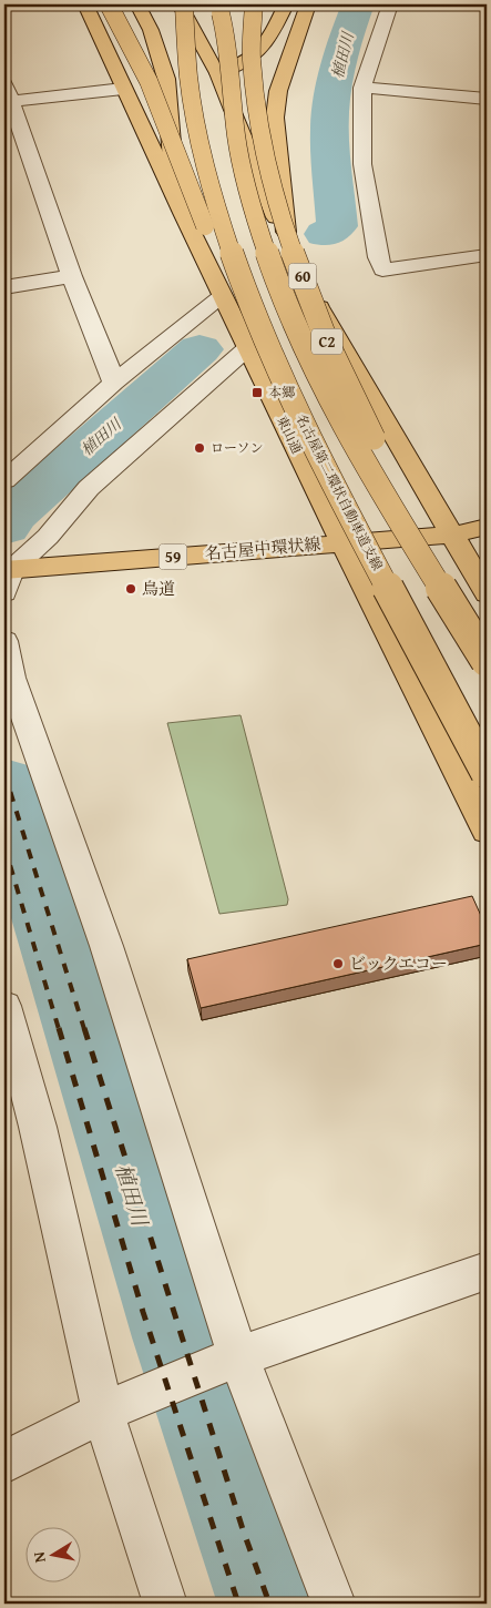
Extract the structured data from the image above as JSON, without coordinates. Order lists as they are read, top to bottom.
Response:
{
  "streets": {
    "main road": [
      "60",
      "C2",
      "東山通",
      "名古屋第二環状自動車道支線",
      "名古屋中環状線",
      "59"
    ]
  },
  "crossings": [
    ["60", "名古屋第二環状自動車道支線"],
    ["60", "名古屋中環状線"],
    ["東山通", "名古屋中環状線"]
  ],
  "water": ["植田川"],
  "places": {
    "transit": ["本郷"],
    "other": ["ローソン", "鳥道", "ビックエコー"]
  },
  "north": "left"
}
